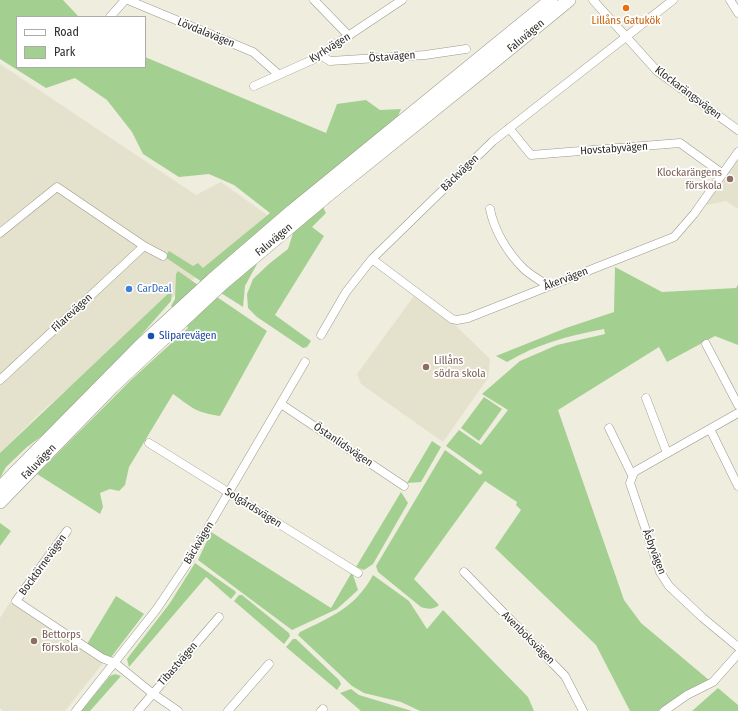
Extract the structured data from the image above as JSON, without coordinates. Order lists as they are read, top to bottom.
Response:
{
  "streets": {
    "highway": ["Faluvägen"],
    "street": [
      "Lövdalavägen",
      "Kyrkvägen",
      "Östavägen",
      "Klockarängsvägen",
      "Hovstabyvägen",
      "Bäckvägen",
      "Åkervägen",
      "Filarevägen",
      "Östanlidsvägen",
      "Solgårdsvägen",
      "Åsbyvägen",
      "Bocktörnevägen",
      "Avenboksvägen",
      "Tibastvägen"
    ]
  },
  "crossings": [
    ["Lövdalavägen", "Kyrkvägen"],
    ["Kyrkvägen", "Östavägen"],
    ["Klockarängsvägen", "Bäckvägen"],
    ["Hovstabyvägen", "Bäckvägen"],
    ["Hovstabyvägen", "Åkervägen"],
    ["Bäckvägen", "Åkervägen"],
    ["Bäckvägen", "Östanlidsvägen"],
    ["Bäckvägen", "Solgårdsvägen"],
    ["Bäckvägen", "Bocktörnevägen"]
  ],
  "places": [
    "Lillåns Gatukök",
    "Klockarängens förskola",
    "CarDeal",
    "Sliparevägen",
    "Lillåns södra skola",
    "Bettorps förskola"
  ],
  "legend": ["Road", "Park"]
}
